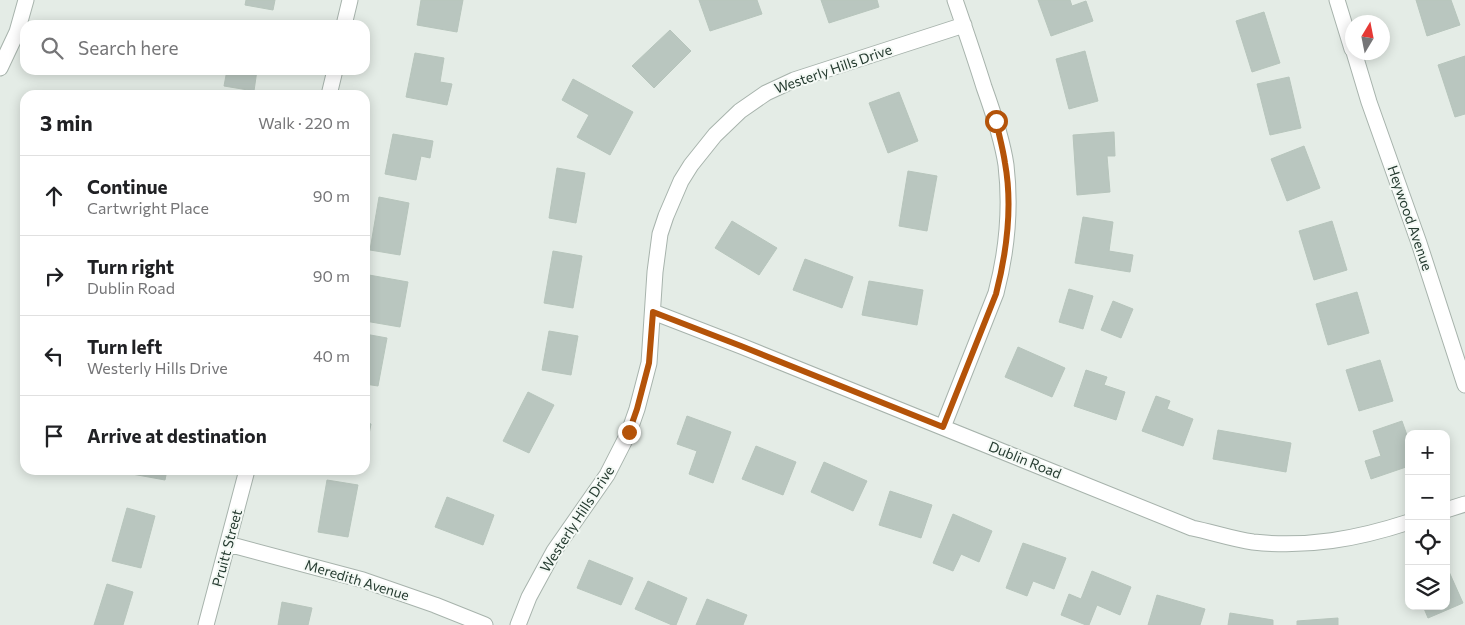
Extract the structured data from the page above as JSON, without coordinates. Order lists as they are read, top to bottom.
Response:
{
  "streets": {
    "street": [
      "Westerly Hills Drive",
      "Heywood Avenue",
      "Dublin Road",
      "Pruitt Street",
      "Meredith Avenue"
    ]
  },
  "crossings": [
    ["Westerly Hills Drive", "Dublin Road"],
    ["Pruitt Street", "Meredith Avenue"]
  ],
  "north": "top",
  "page": {
    "search": "Search here",
    "heading": ["3 min", "Walk · 220 m"],
    "list": [
      ["Continue", "Cartwright Place", "90 m"],
      ["Turn right", "Dublin Road", "90 m"],
      ["Turn left", "Westerly Hills Drive", "40 m"],
      "Arrive at destination"
    ],
    "map_buttons": ["+", "−"]
  }
}
